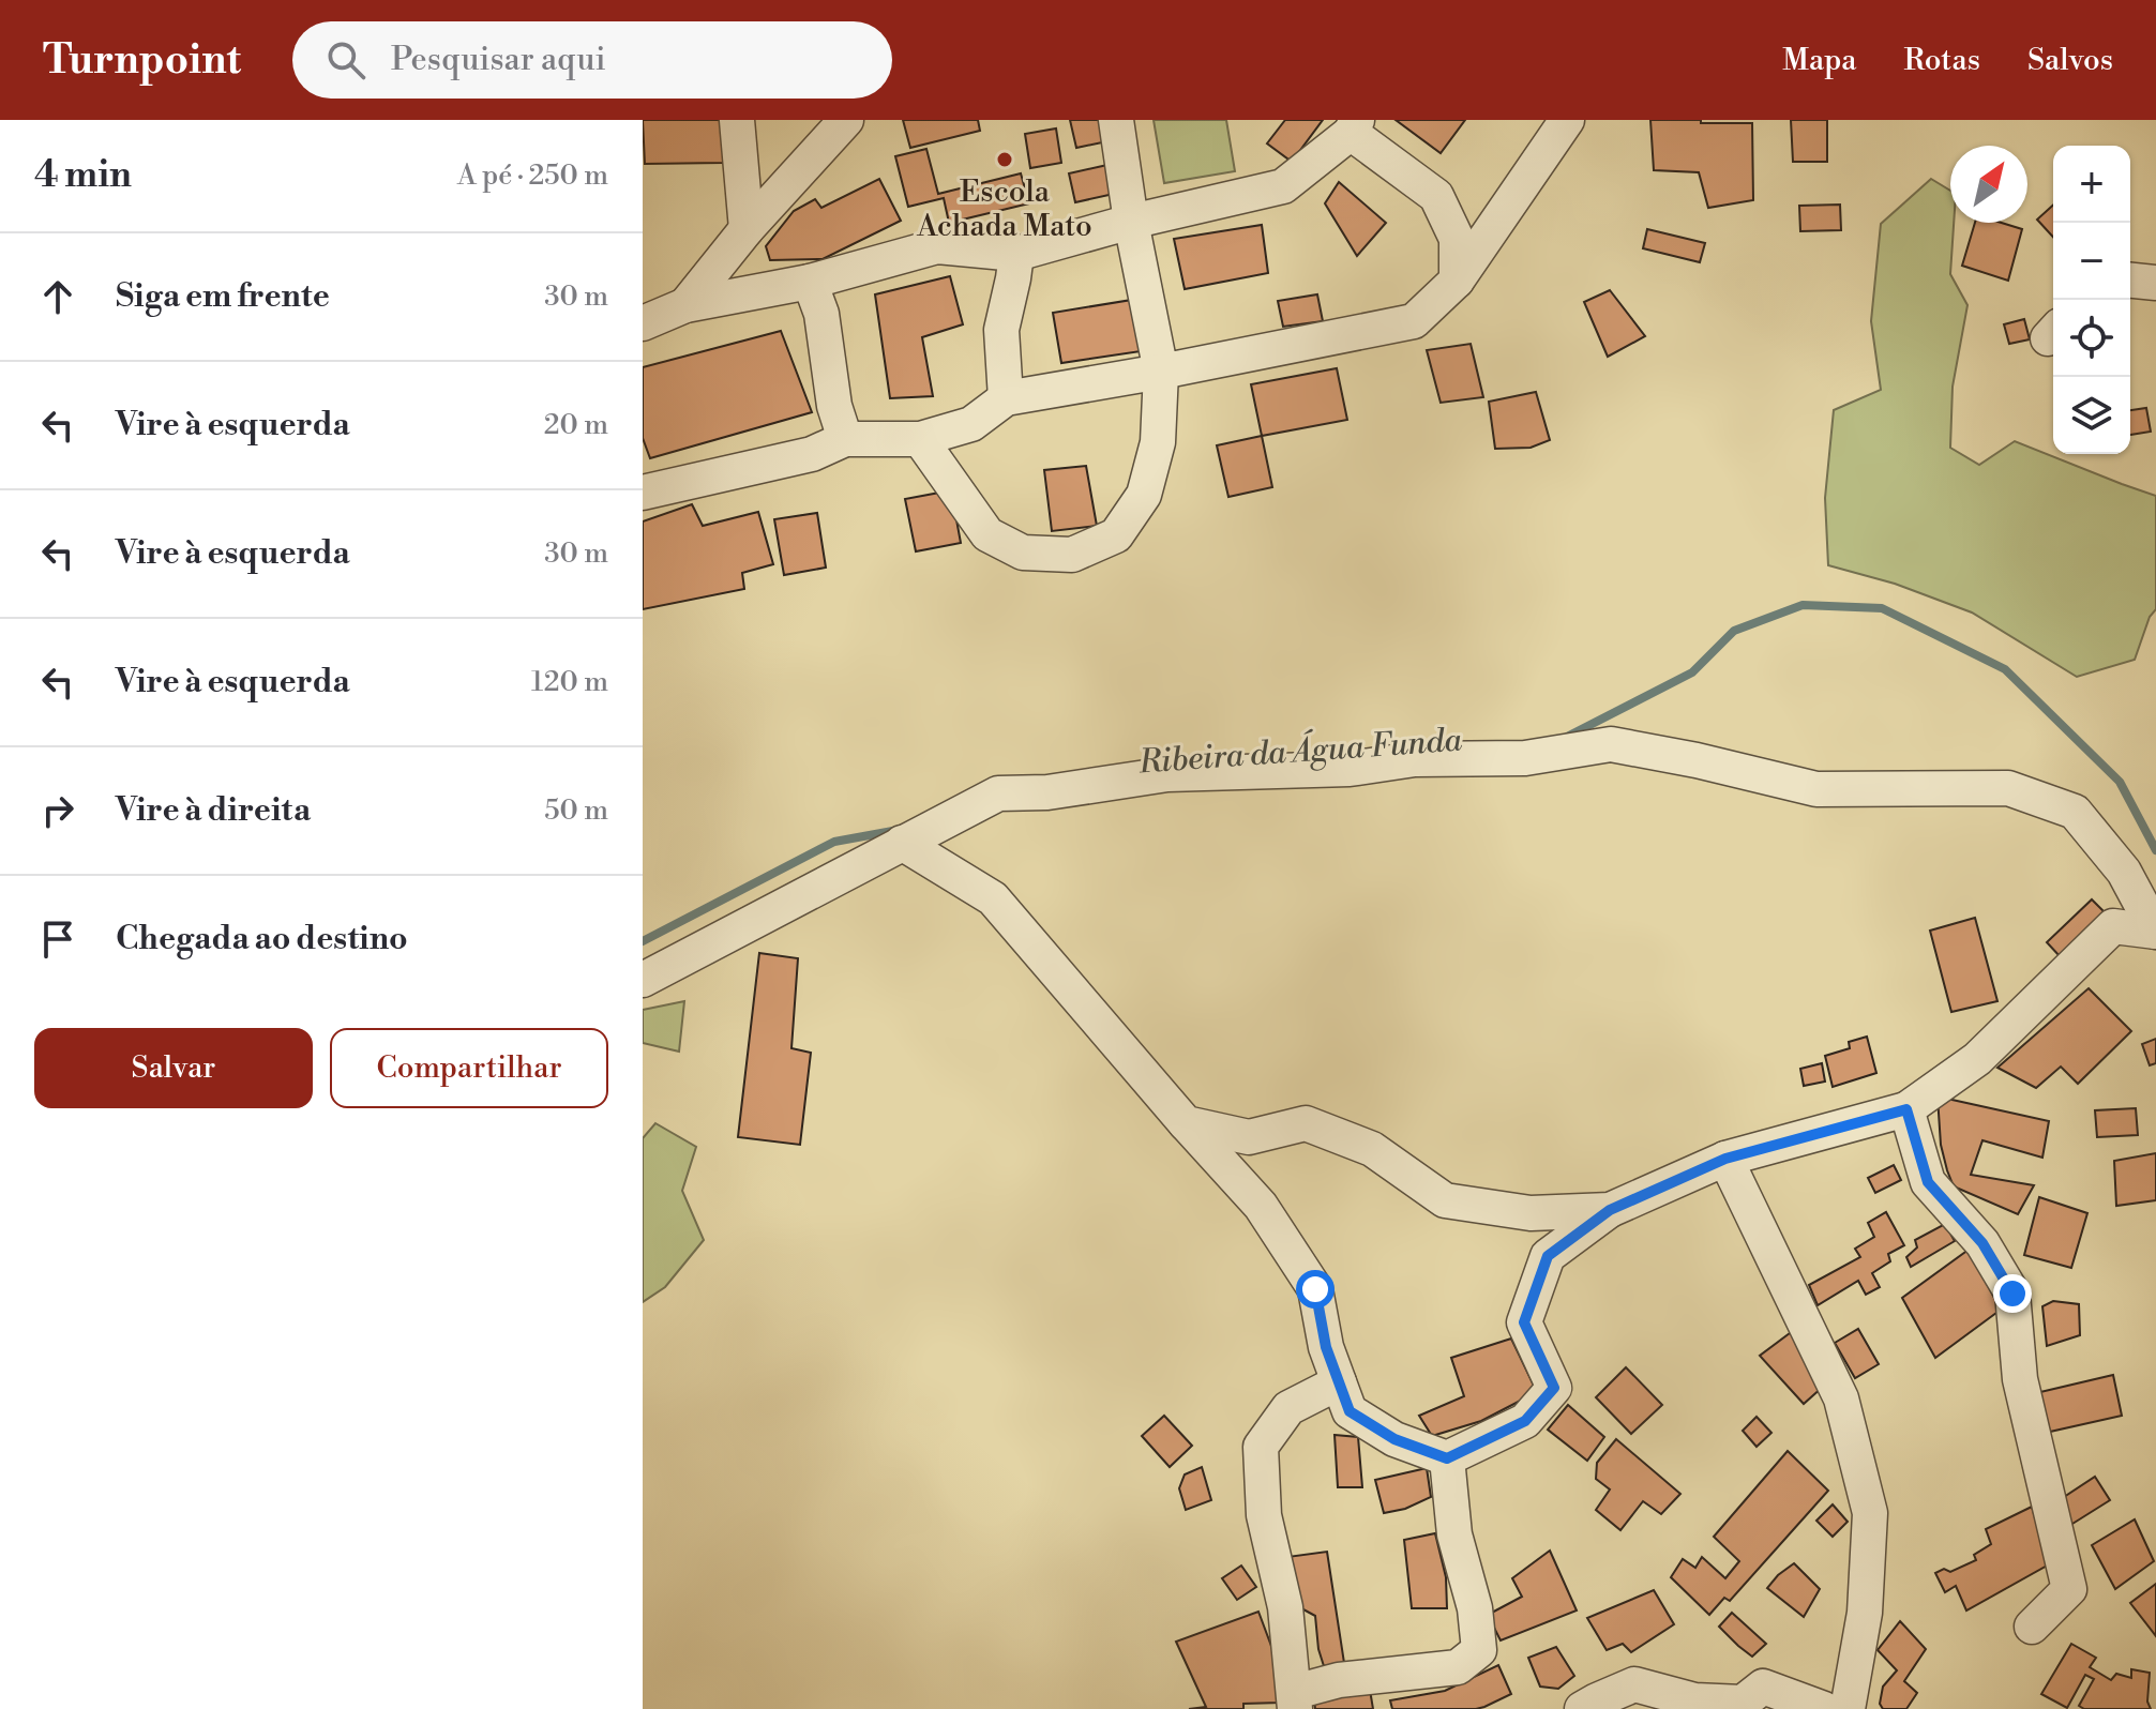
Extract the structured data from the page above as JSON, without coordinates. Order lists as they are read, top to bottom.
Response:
{
  "water": ["Ribeira da Água Funda"],
  "places": ["Escola Achada Mato"],
  "north": "top right",
  "page": {
    "header": "Turnpoint",
    "search": "Pesquisar aqui",
    "nav": ["Mapa", "Rotas", "Salvos"],
    "heading": ["4 min", "A pé · 250 m"],
    "map_buttons": ["+", "−"],
    "list": [
      ["Siga em frente", "30 m"],
      ["Vire à esquerda", "20 m"],
      ["Vire à esquerda", "30 m"],
      ["Vire à esquerda", "120 m"],
      ["Vire à direita", "50 m"],
      "Chegada ao destino"
    ],
    "buttons": ["Salvar", "Compartilhar"]
  }
}
